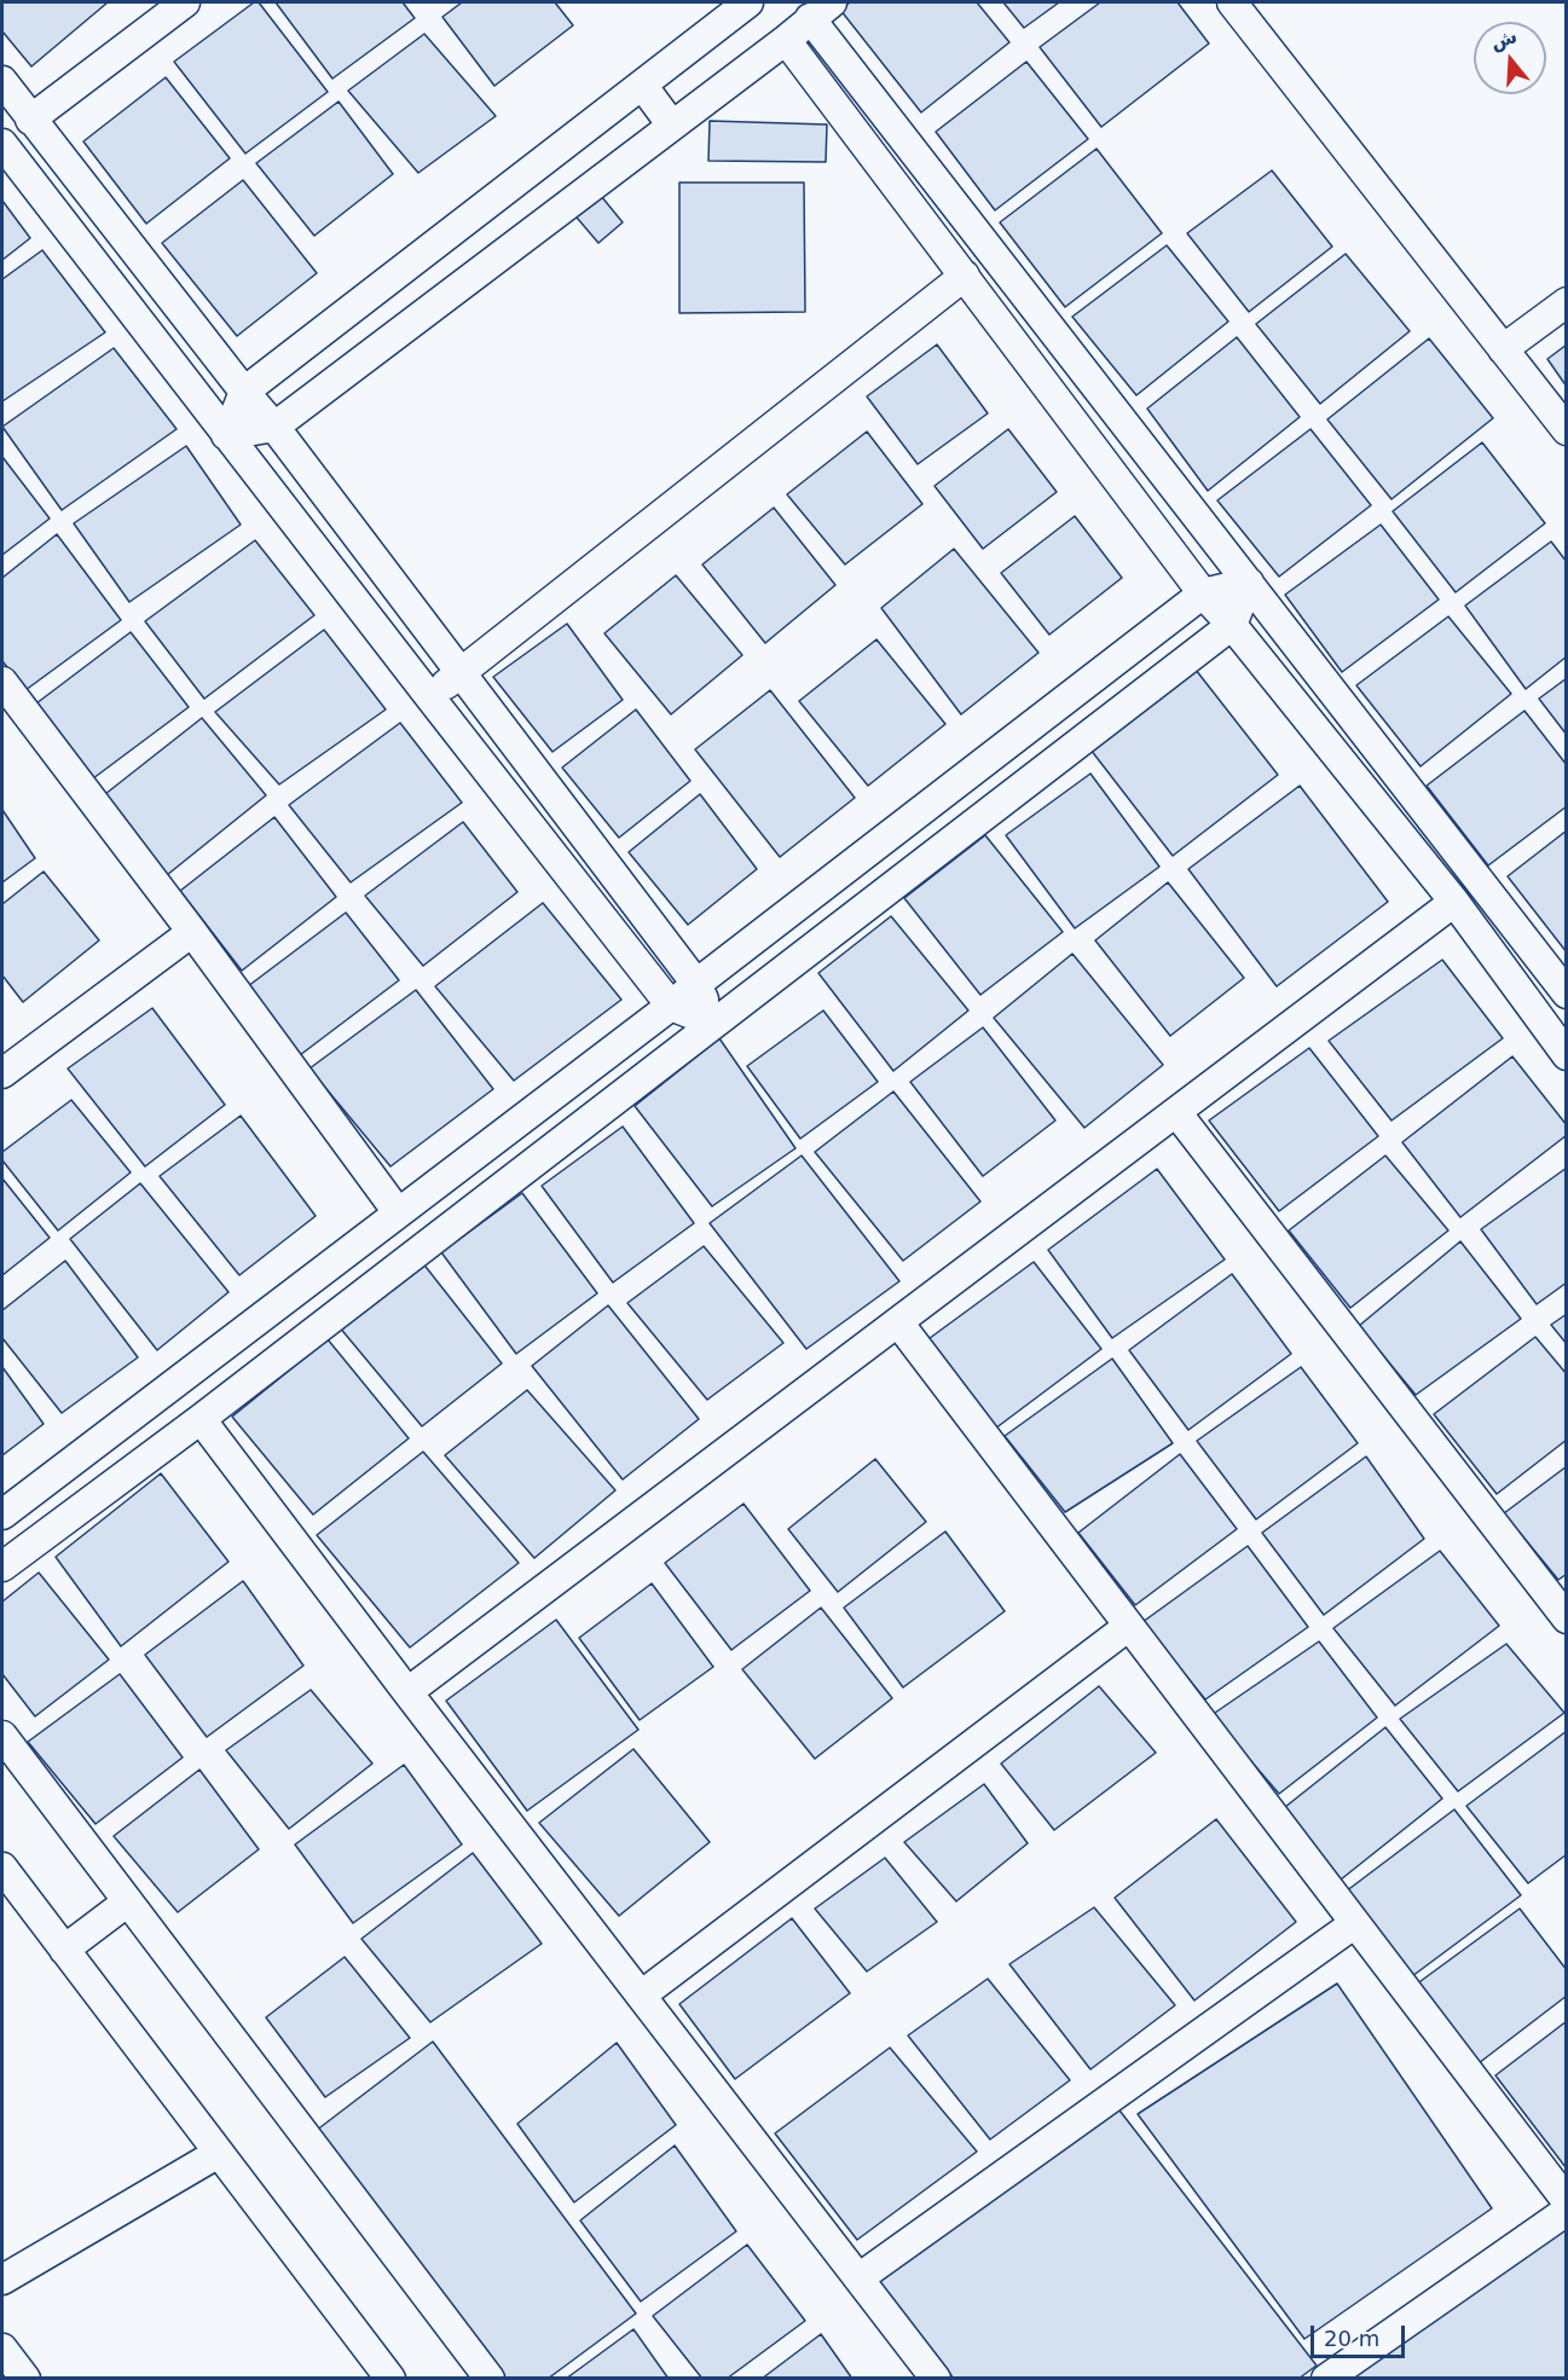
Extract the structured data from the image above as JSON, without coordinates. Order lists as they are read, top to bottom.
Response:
{
  "scale_bar": "20 m",
  "north": "top"
}
